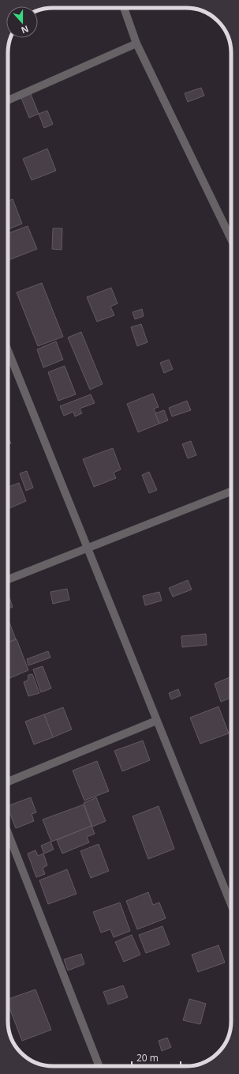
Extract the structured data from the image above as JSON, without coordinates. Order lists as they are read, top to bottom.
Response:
{
  "scale_bar": "20 m",
  "north": "bottom"
}
